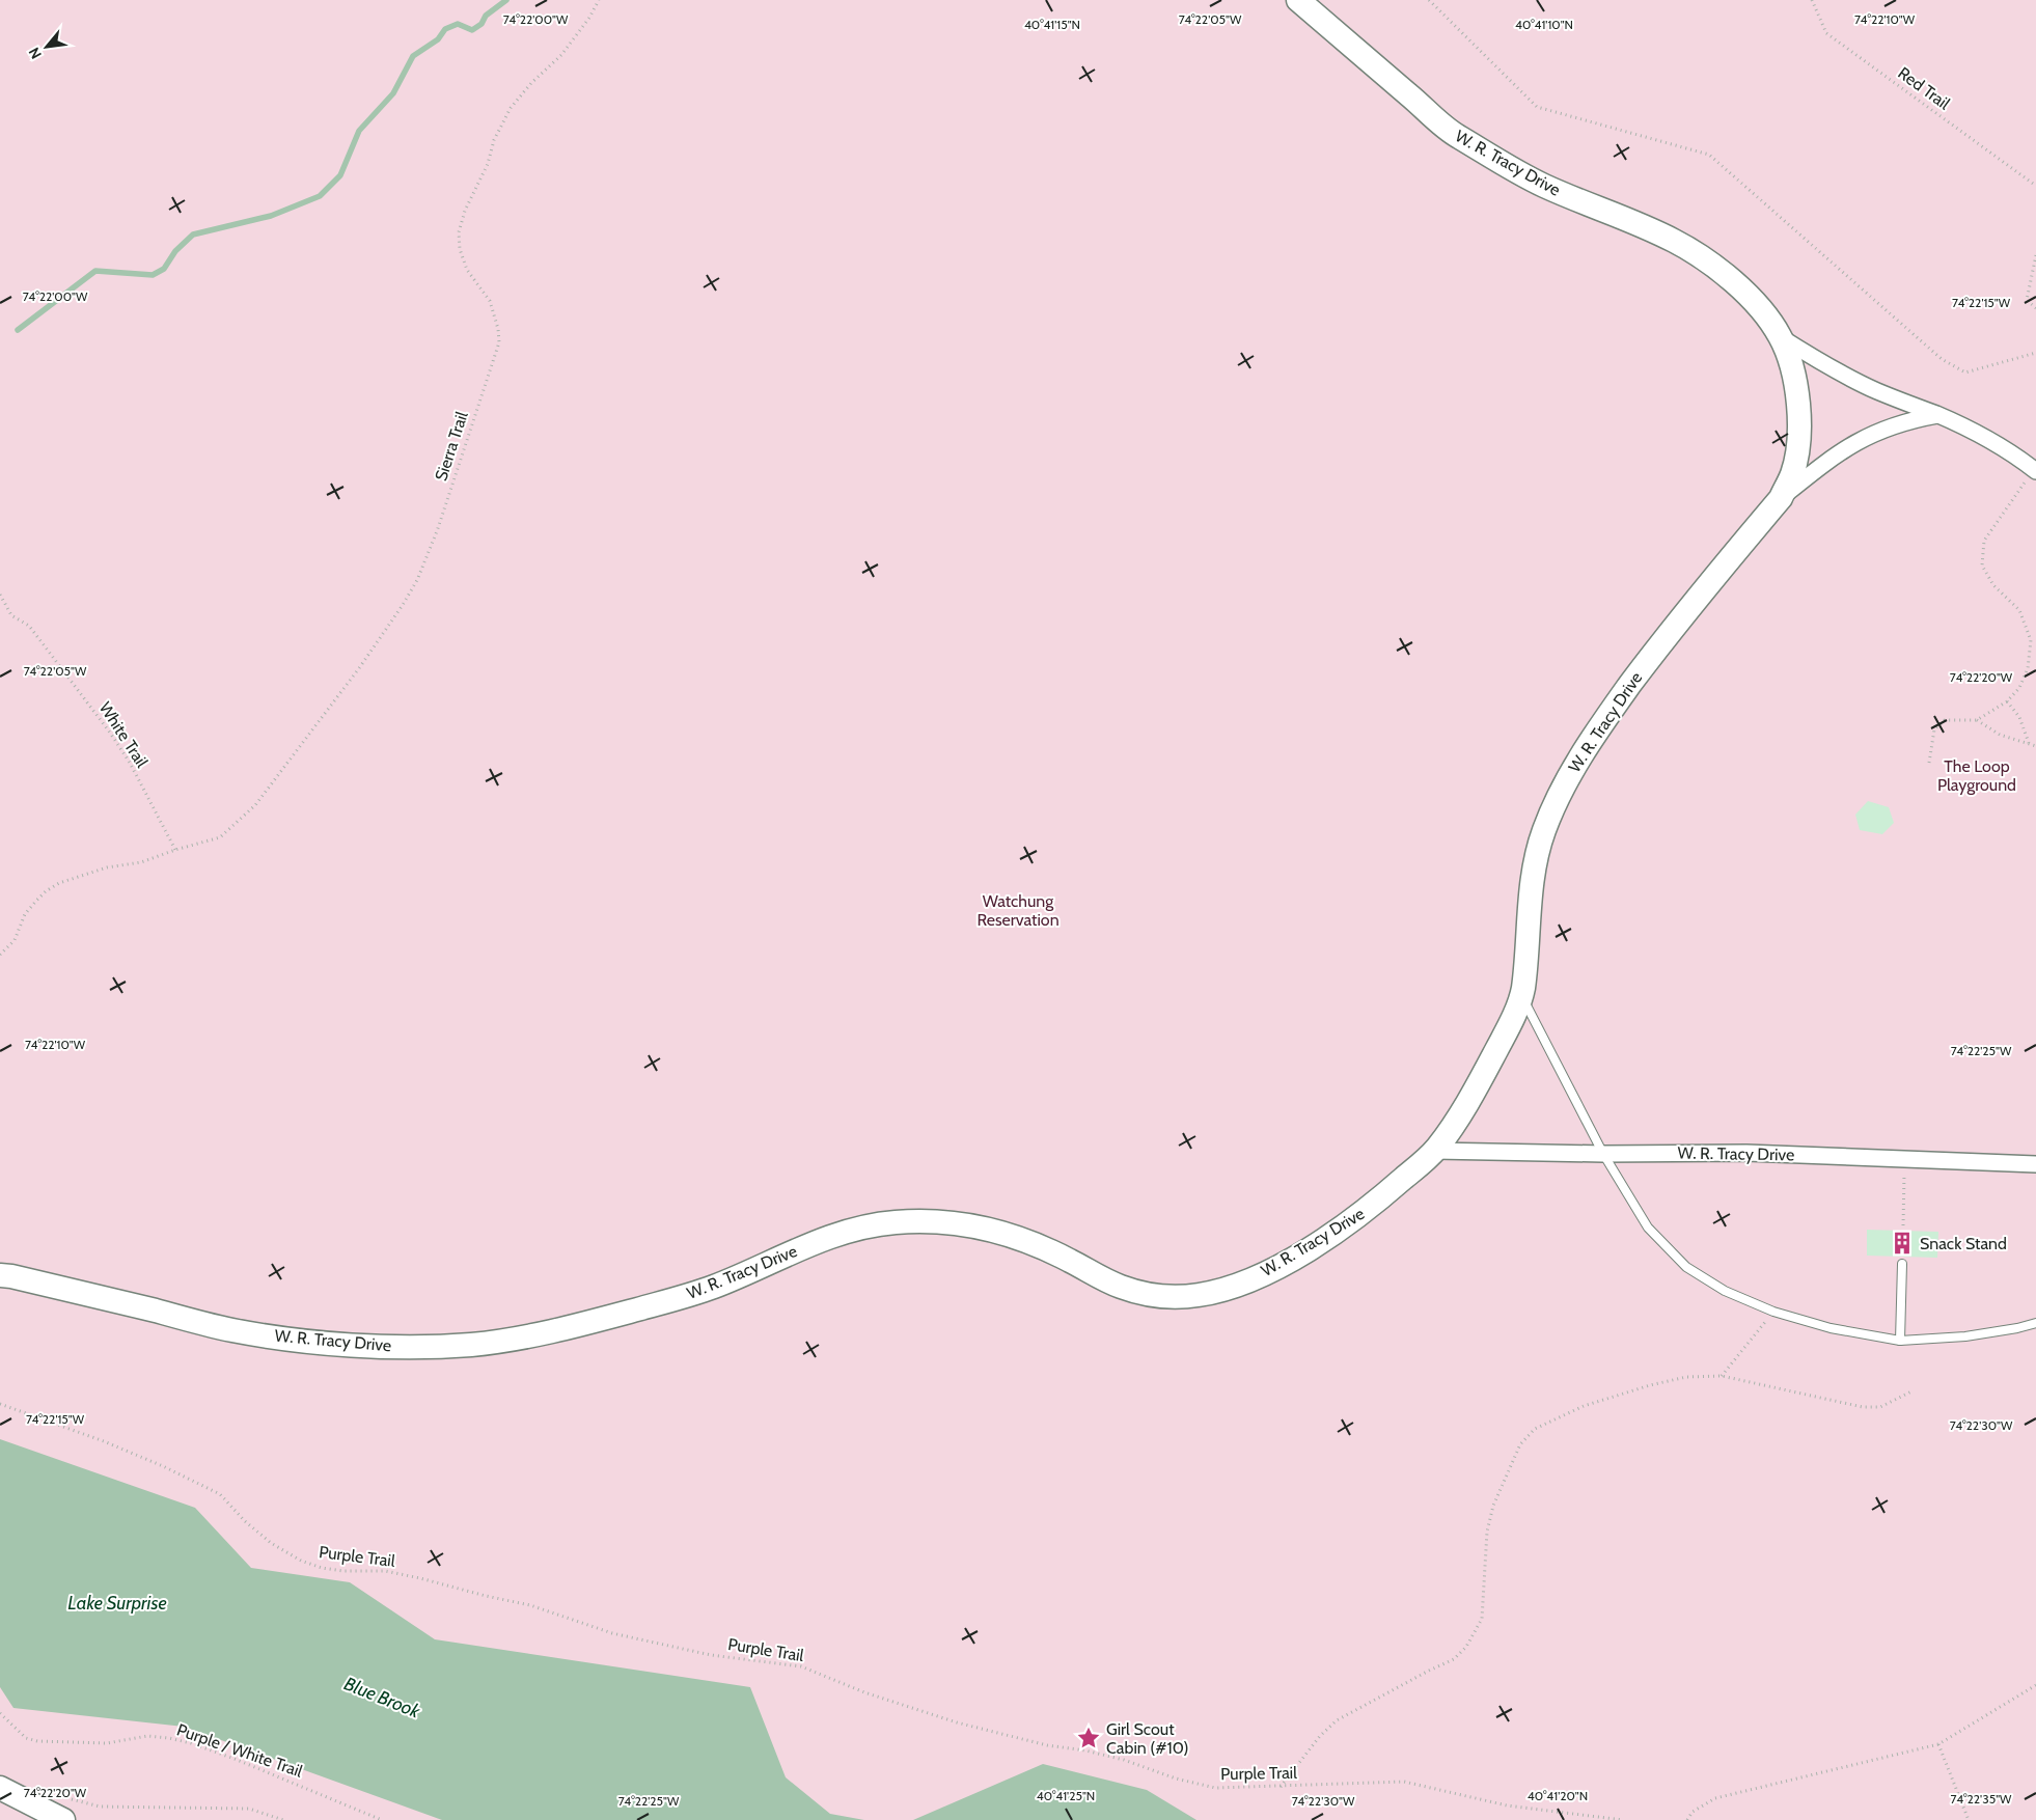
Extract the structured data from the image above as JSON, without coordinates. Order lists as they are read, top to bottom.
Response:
{
  "streets": {
    "street": ["W. R. Tracy Drive"],
    "path": [
      "Red Trail",
      "Sierra Trail",
      "White Trail",
      "Purple Trail",
      "Purple / White Trail"
    ]
  },
  "crossings": [
    ["Sierra Trail", "White Trail"]
  ],
  "water": ["Lake Surprise", "Blue Brook"],
  "parks": ["The Loop Playground", "Watchung Reservation"],
  "places": {
    "building": ["Snack Stand"],
    "place": ["Girl Scout Cabin (#10)"]
  },
  "north": "bottom left",
  "coordinates": [
    "74°22'00\"W",
    "74°22'10\"W",
    "74°22'05\"W",
    "40°41'15\"N",
    "40°41'10\"N",
    "74°22'15\"W",
    "74°22'20\"W",
    "74°22'25\"W",
    "74°22'30\"W",
    "40°41'25\"N",
    "40°41'20\"N",
    "74°22'35\"W"
  ]
}
